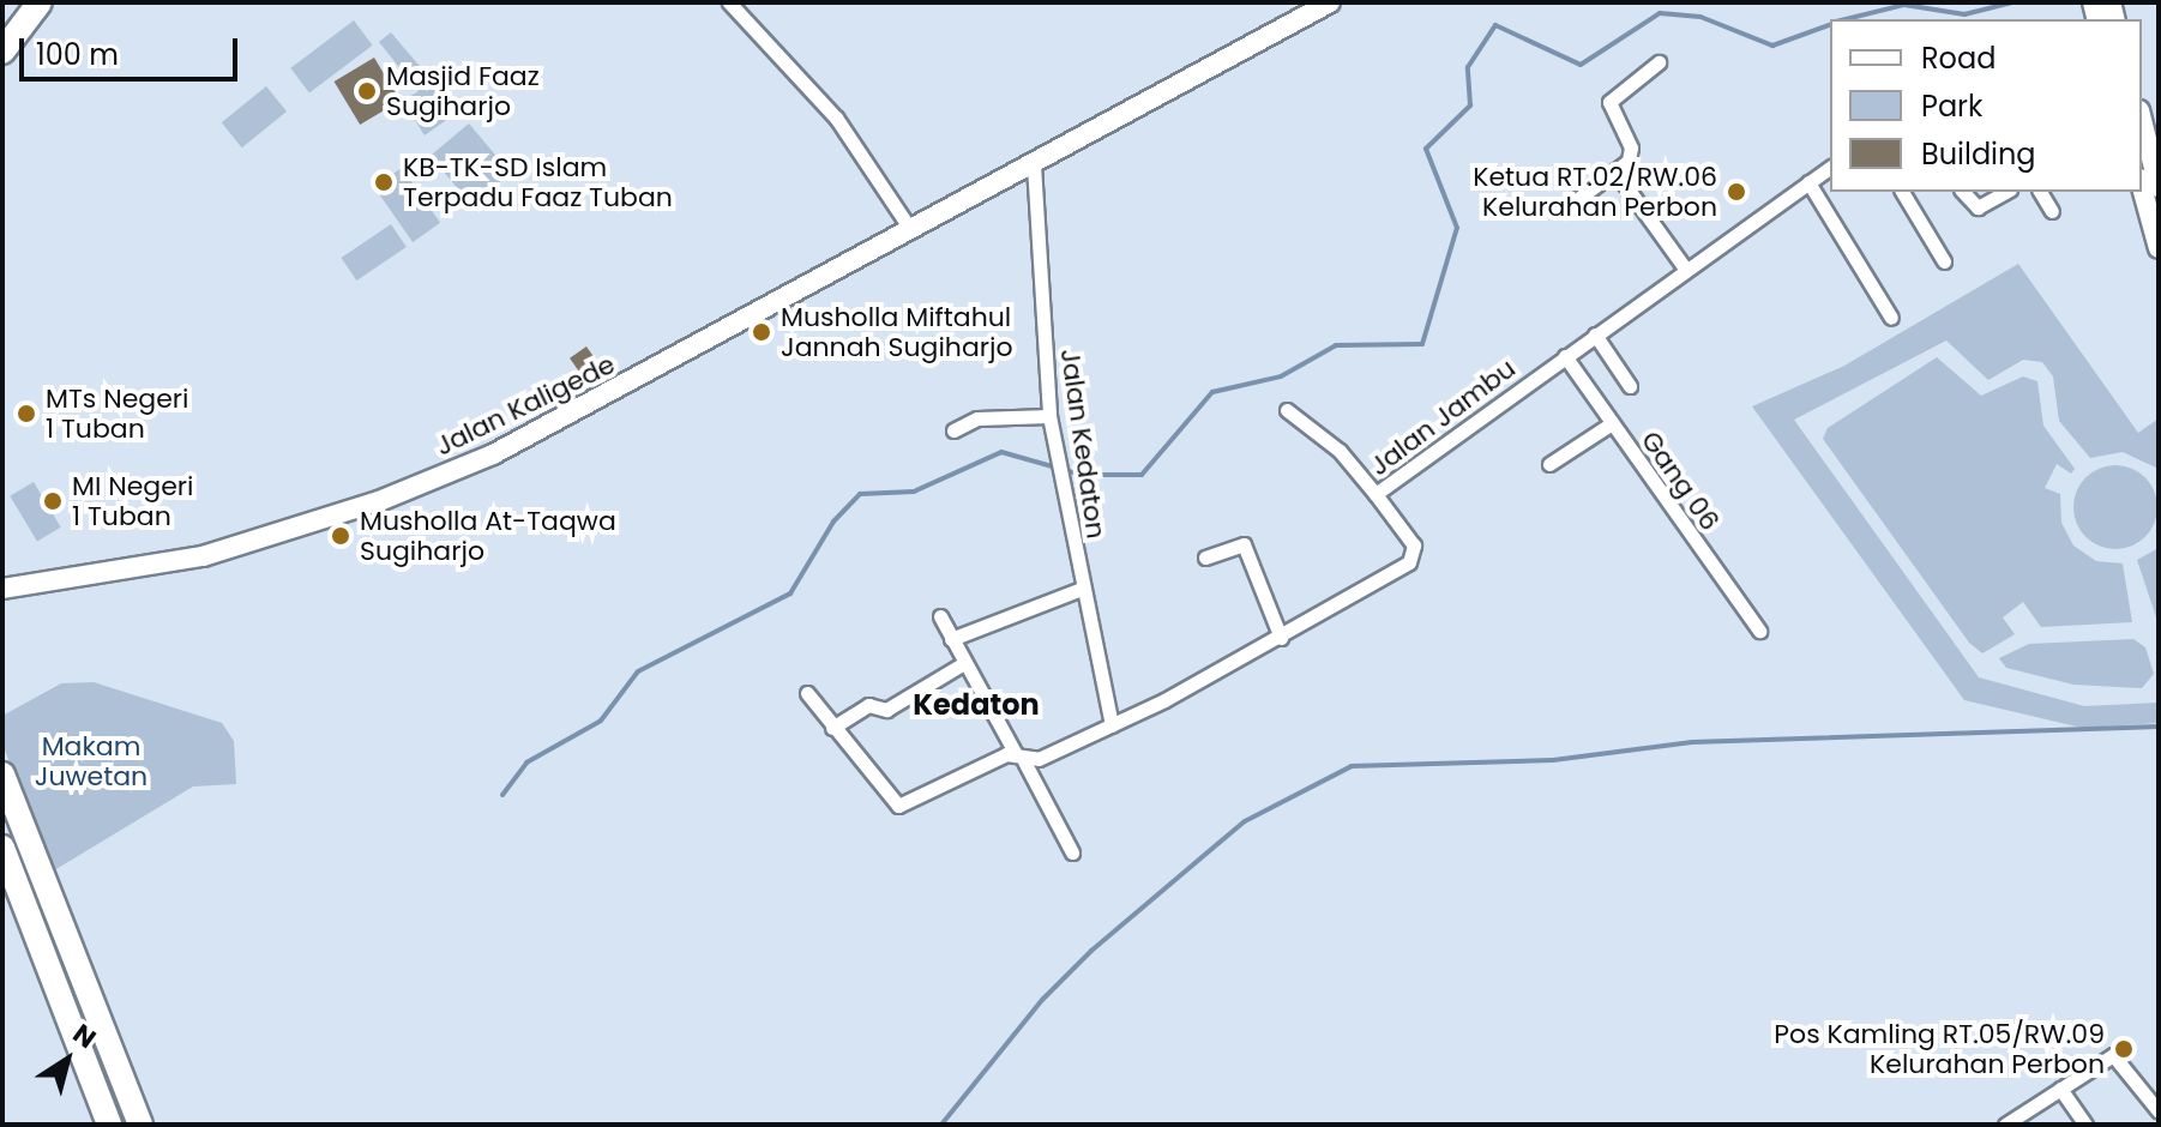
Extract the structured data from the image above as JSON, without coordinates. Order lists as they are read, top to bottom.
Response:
{
  "streets": {
    "street": [
      "Jalan Kaligede",
      "Jalan Jambu",
      "Jalan Kedaton",
      "Gang 06"
    ]
  },
  "crossings": [
    ["Jalan Kaligede", "Jalan Kedaton"],
    ["Jalan Jambu", "Jalan Kedaton"],
    ["Jalan Jambu", "Gang 06"]
  ],
  "districts": ["Kedaton"],
  "parks": ["Makam Juwetan"],
  "places": [
    "Masjid Faaz Sugiharjo",
    "KB-TK-SD Islam Terpadu Faaz Tuban",
    "Ketua RT.02/RW.06 Kelurahan Perbon",
    "Musholla Miftahul Jannah Sugiharjo",
    "MTs Negeri 1 Tuban",
    "MI Negeri 1 Tuban",
    "Musholla At-Taqwa Sugiharjo",
    "Pos Kamling RT.05/RW.09 Kelurahan Perbon"
  ],
  "legend": ["Road", "Park", "Building"],
  "scale_bar": "100 m",
  "north": "top right"
}
